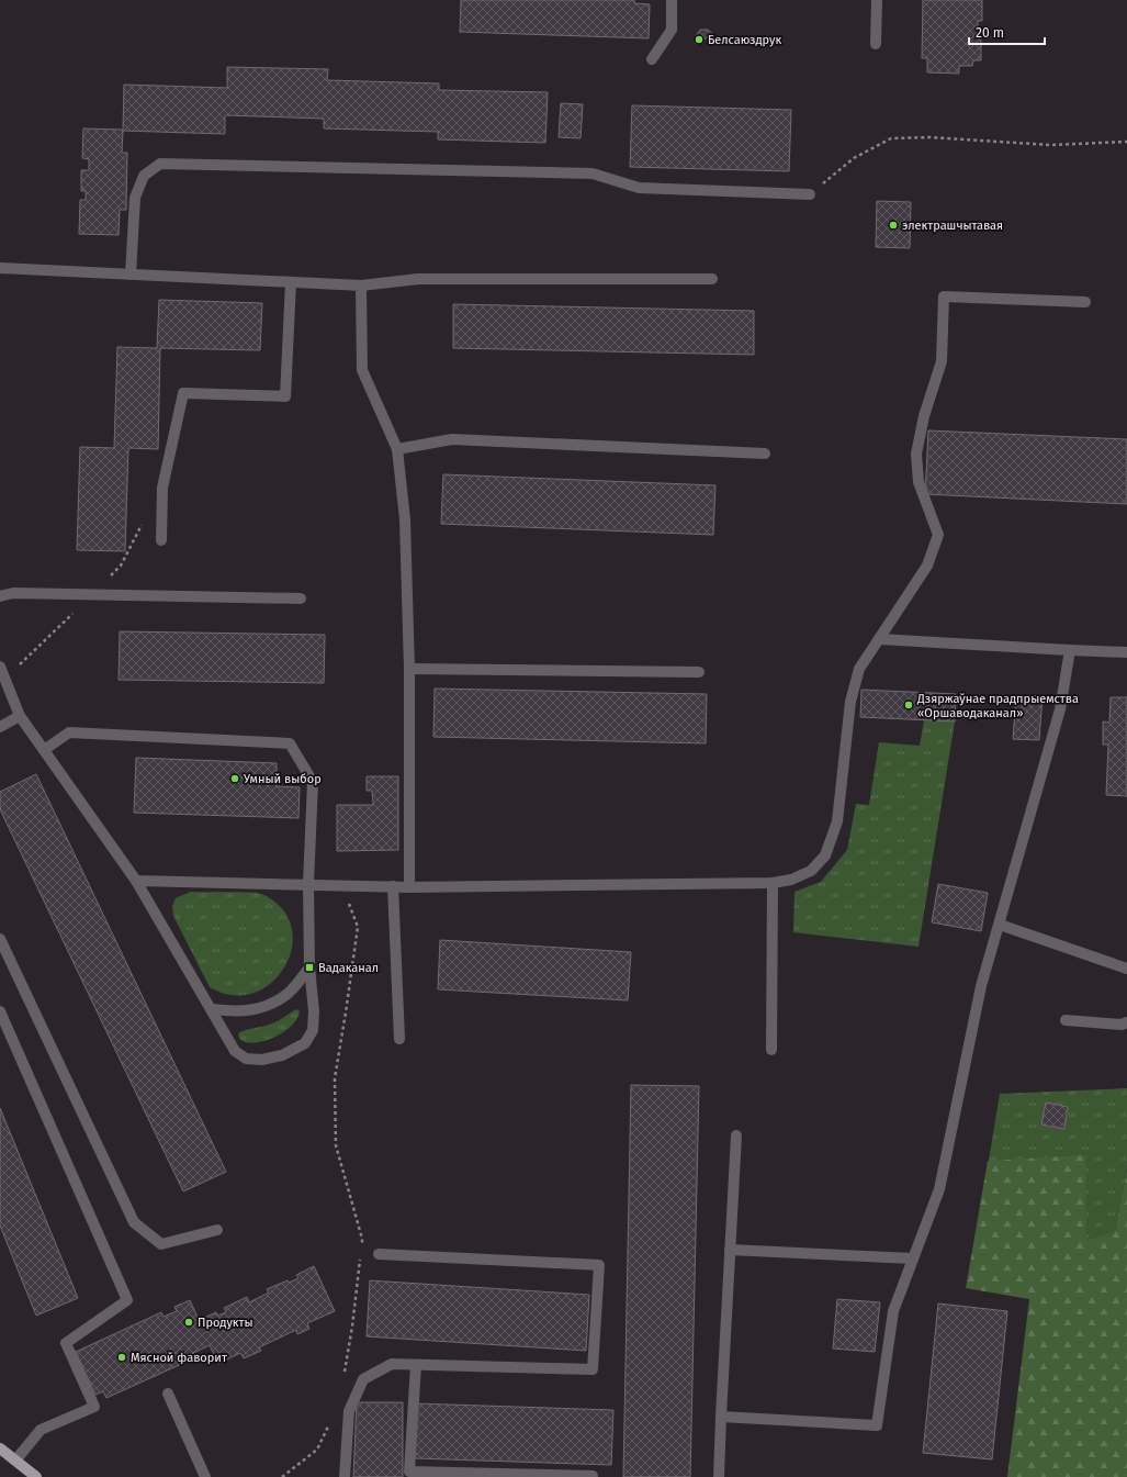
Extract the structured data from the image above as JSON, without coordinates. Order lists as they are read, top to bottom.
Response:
{
  "places": {
    "other": [
      "Белсаюздрук",
      "электрашчытавая",
      "Дзяржаўнае прадпрыемства «Оршаводаканал»",
      "Умный выбор",
      "Продукты",
      "Мясной фаворит"
    ],
    "transit": ["Вадаканал"]
  },
  "scale_bar": "20 m"
}
